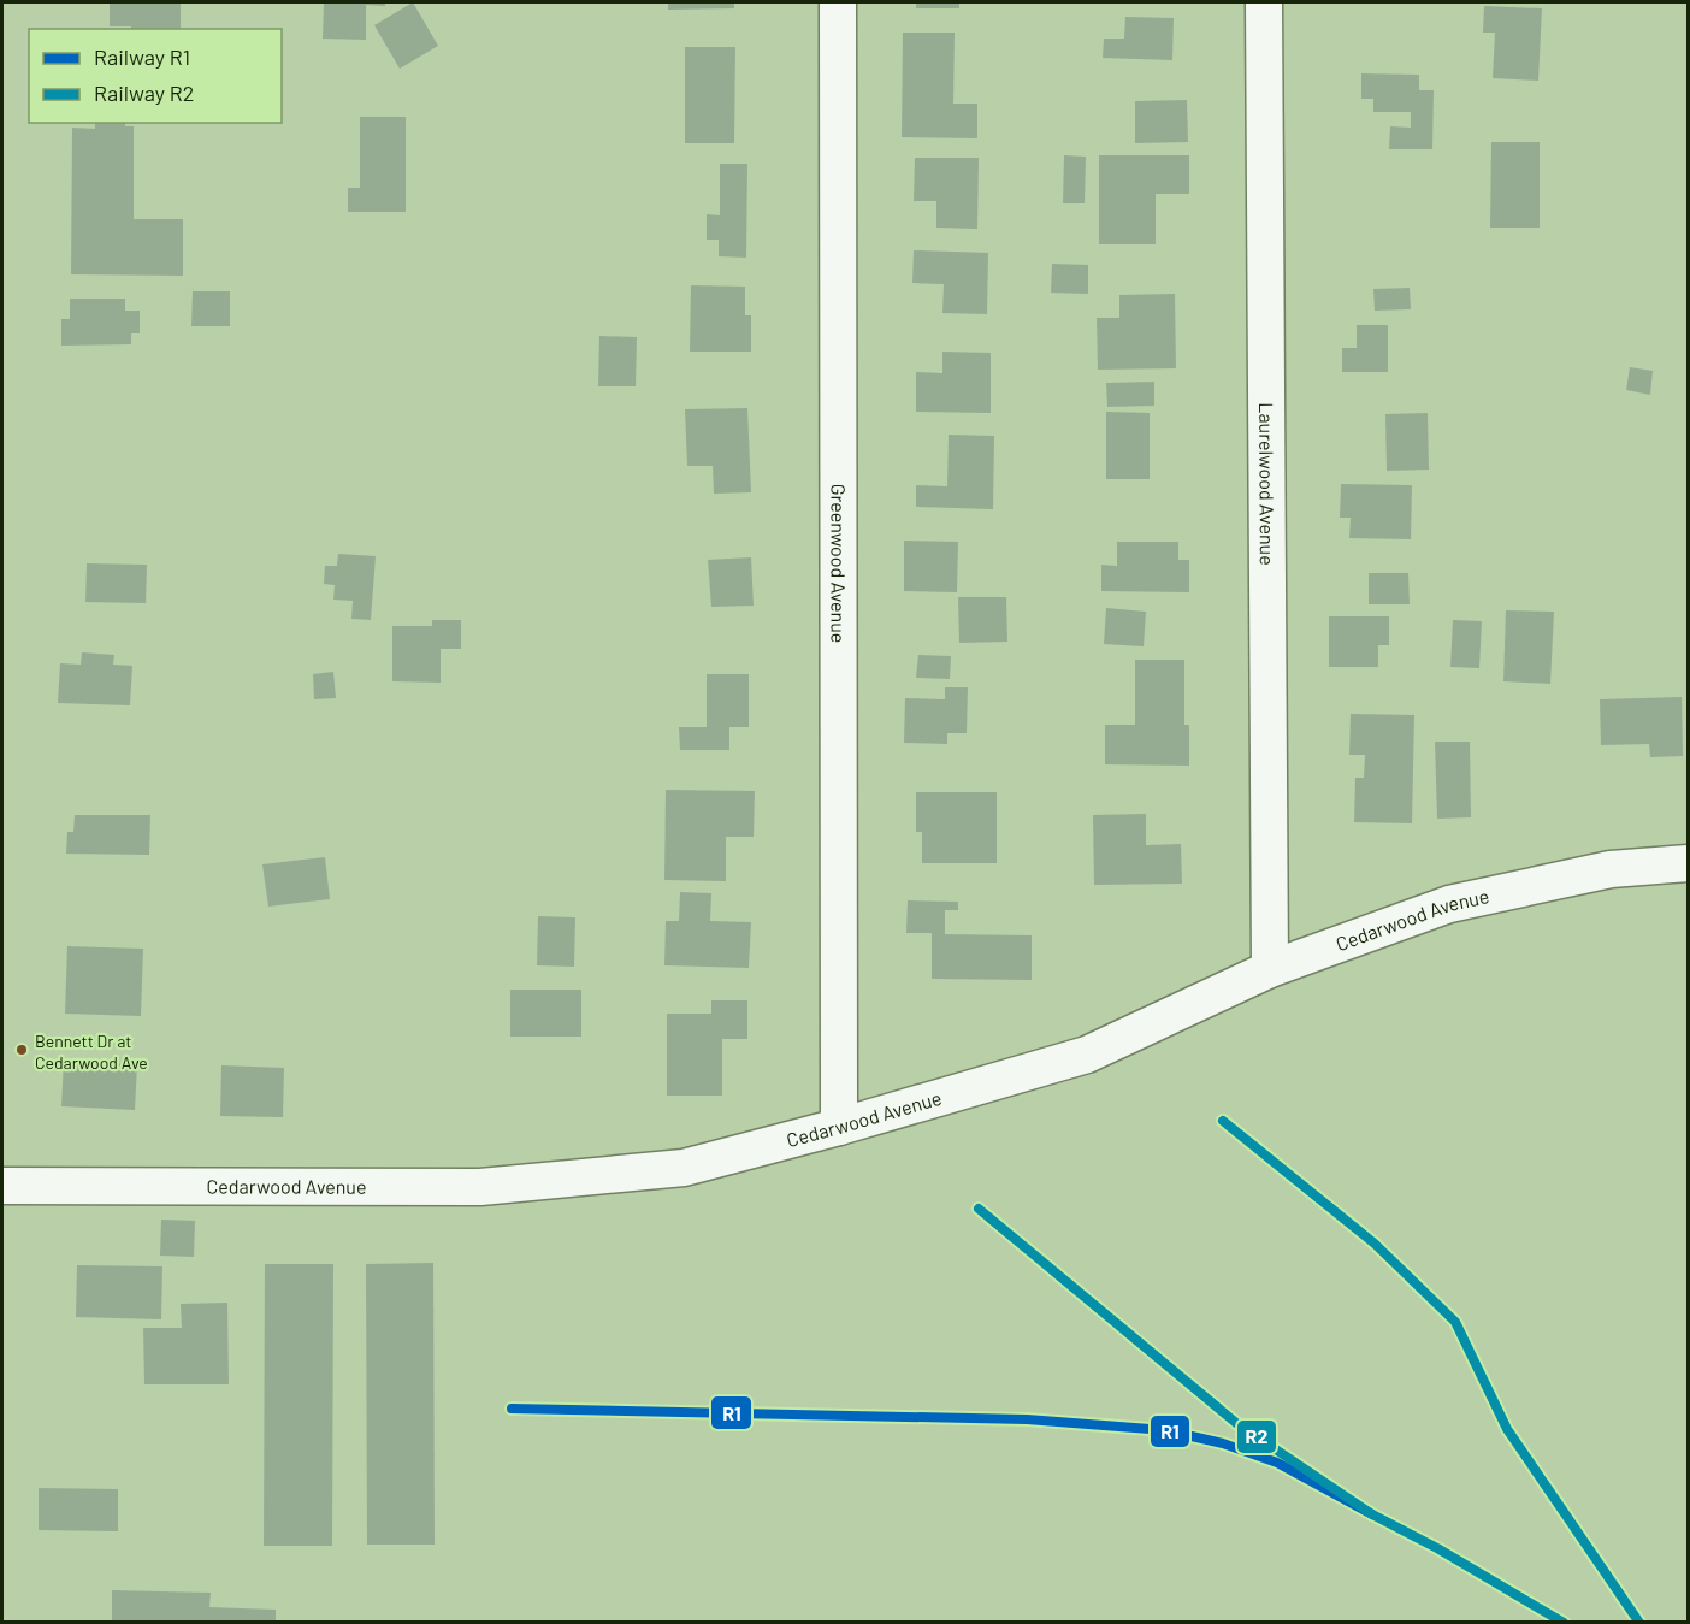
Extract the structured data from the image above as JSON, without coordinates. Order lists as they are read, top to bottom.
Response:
{
  "streets": {
    "street": ["Laurelwood Avenue", "Greenwood Avenue", "Cedarwood Avenue"]
  },
  "crossings": [
    ["Laurelwood Avenue", "Cedarwood Avenue"],
    ["Greenwood Avenue", "Cedarwood Avenue"]
  ],
  "places": ["Bennett Dr at Cedarwood Ave"],
  "lines": ["rail line R2", "rail line R1"],
  "legend": ["Railway R1", "Railway R2"]
}
